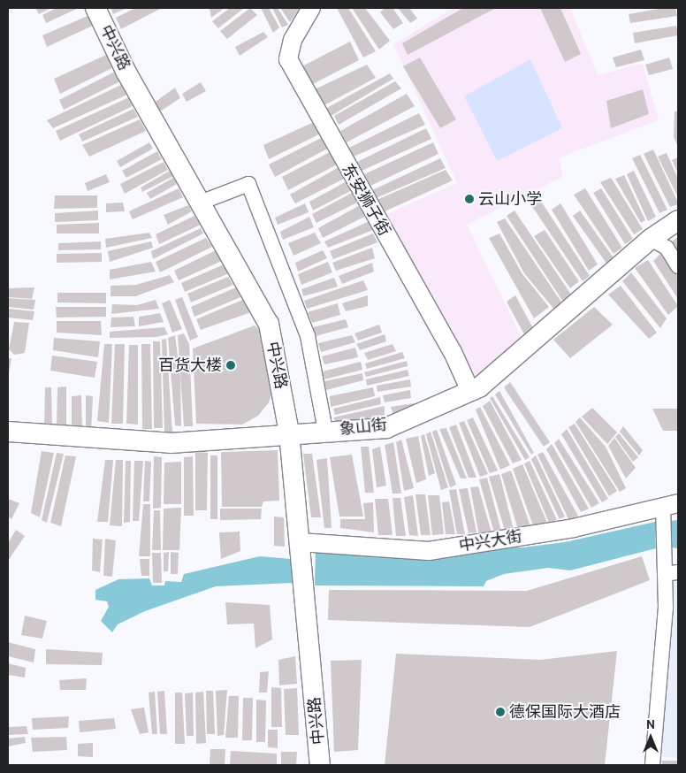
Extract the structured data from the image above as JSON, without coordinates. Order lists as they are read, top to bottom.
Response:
{
  "streets": {
    "main road": ["中兴路", "象山街"],
    "street": ["东安狮子街", "中兴大街"]
  },
  "crossings": [
    ["中兴路", "象山街"],
    ["中兴路", "中兴大街"],
    ["东安狮子街", "象山街"]
  ],
  "places": ["云山小学", "百货大楼", "德保国际大酒店"],
  "north": "top"
}
